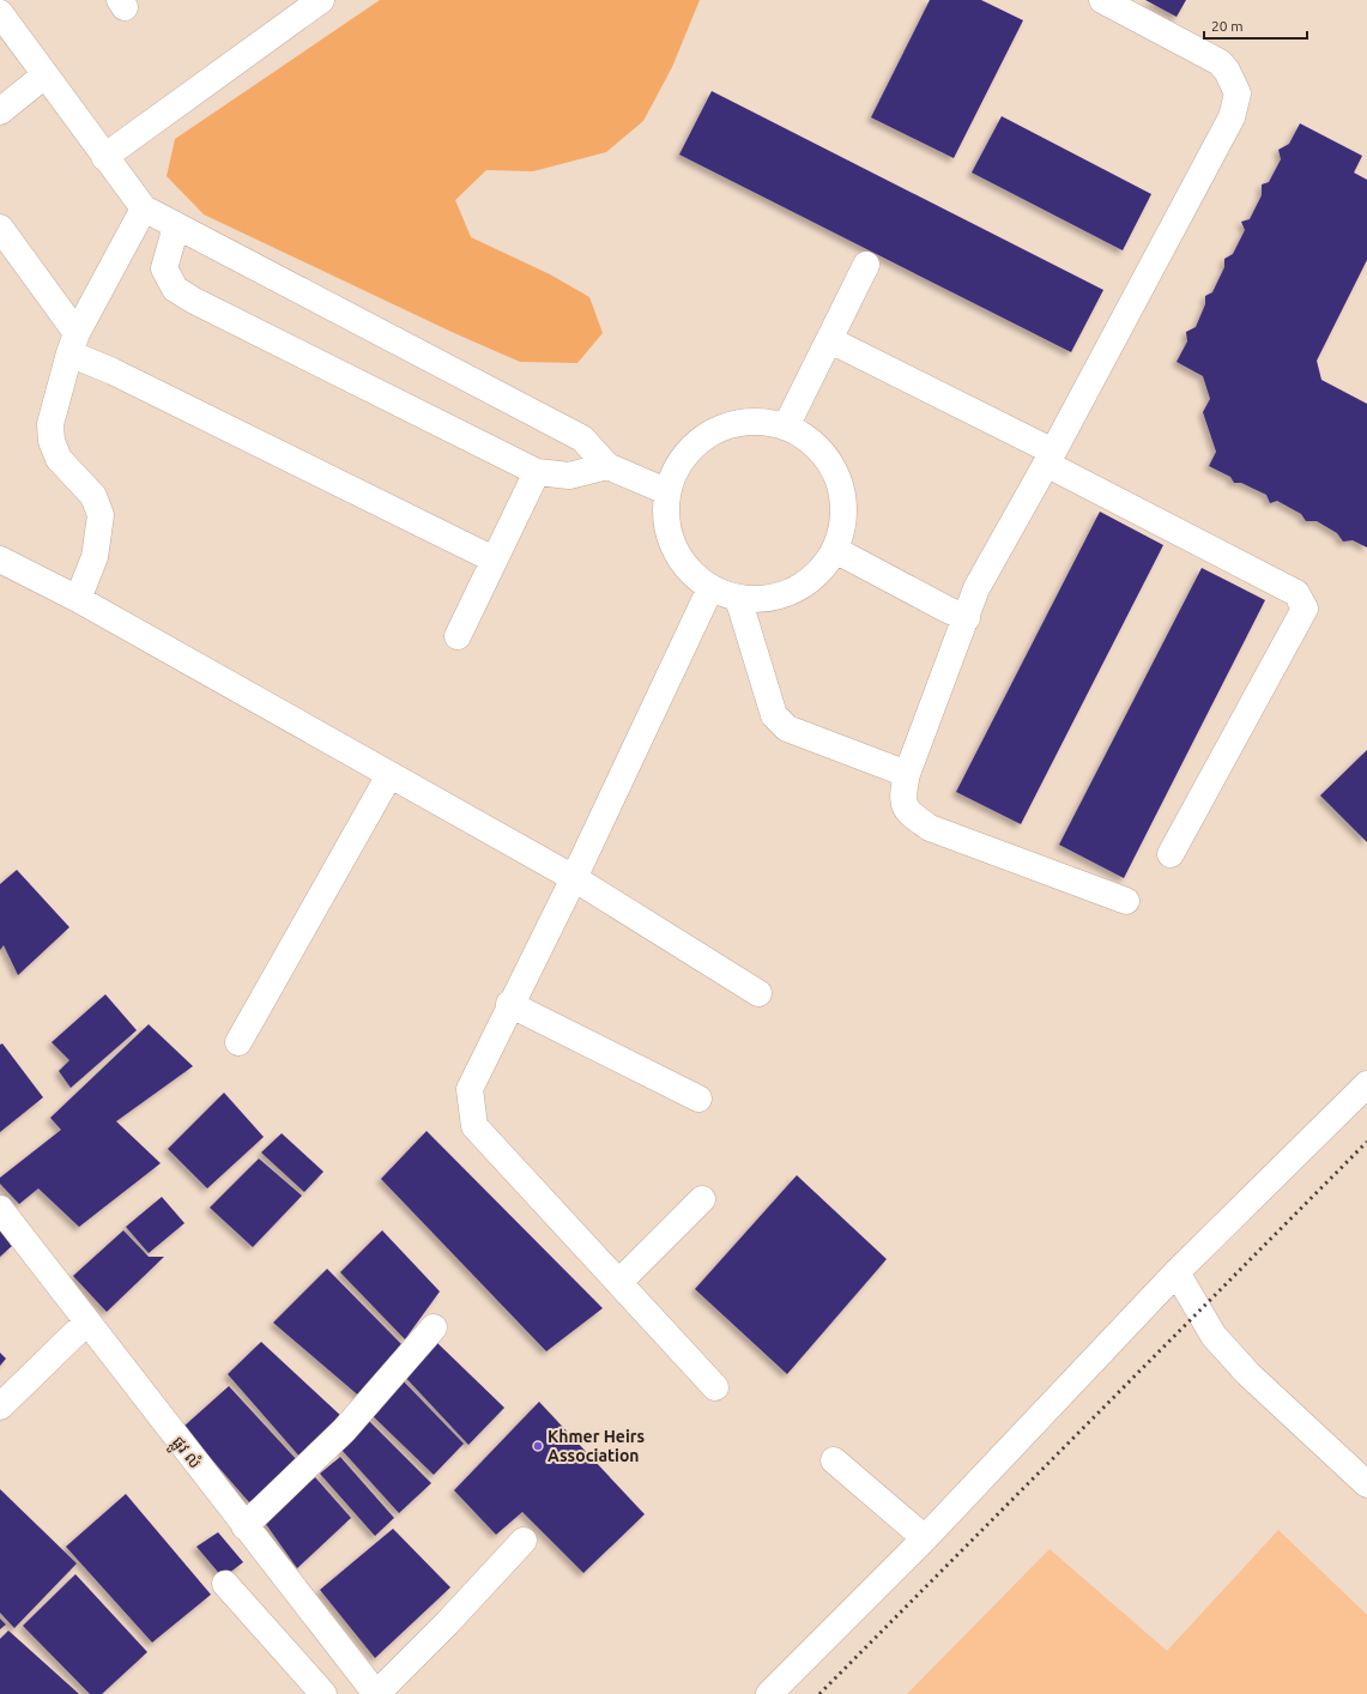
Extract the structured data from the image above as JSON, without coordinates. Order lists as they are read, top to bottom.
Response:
{
  "streets": {
    "street": ["ផ្លូវ លំ"]
  },
  "places": ["Khmer Heirs Association"],
  "scale_bar": "20 m"
}
